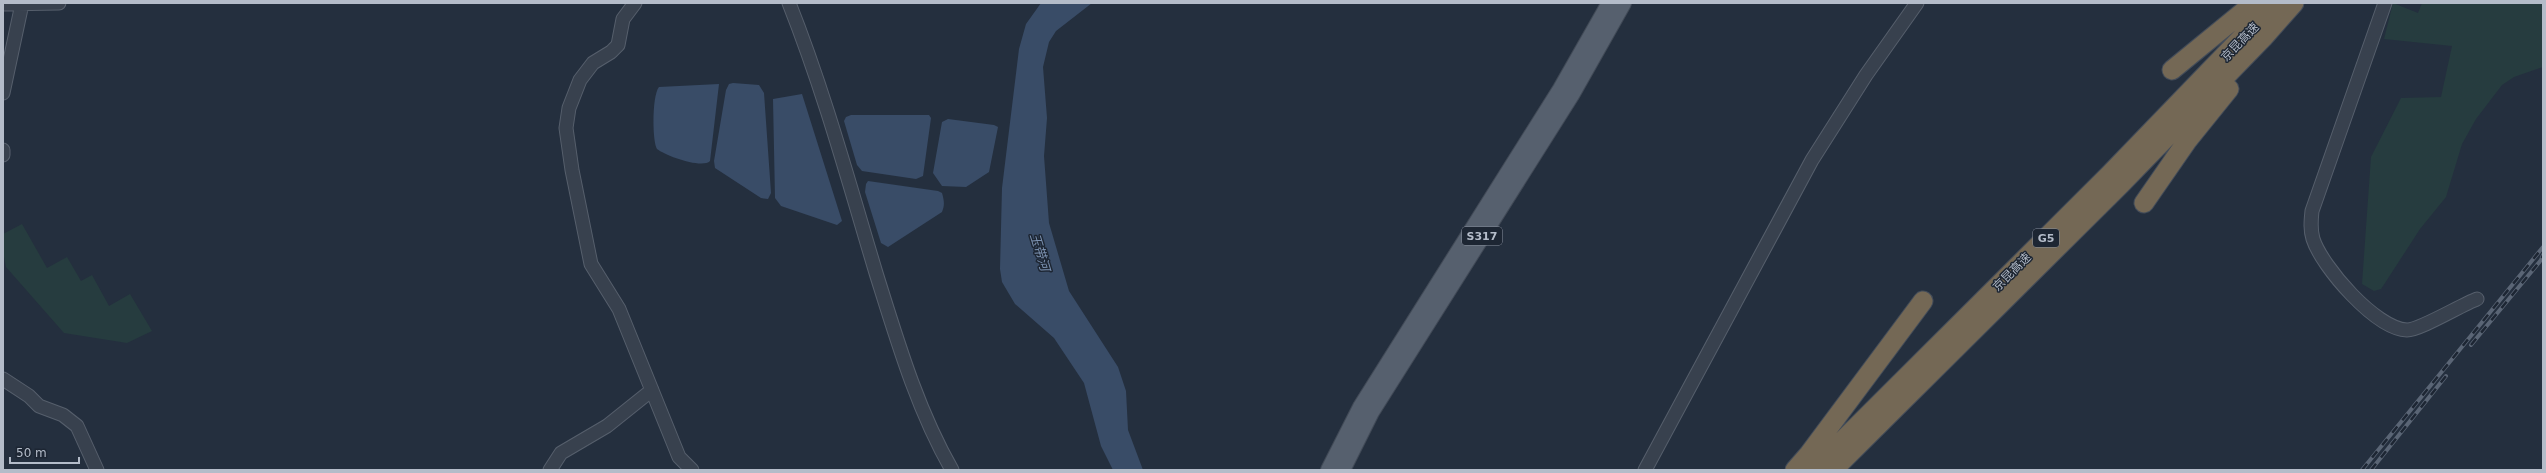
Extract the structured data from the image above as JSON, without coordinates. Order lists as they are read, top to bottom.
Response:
{
  "streets": {
    "highway": ["京昆高速", "G5"],
    "main road": ["S317"]
  },
  "water": ["玉带河"],
  "scale_bar": "50 m"
}
